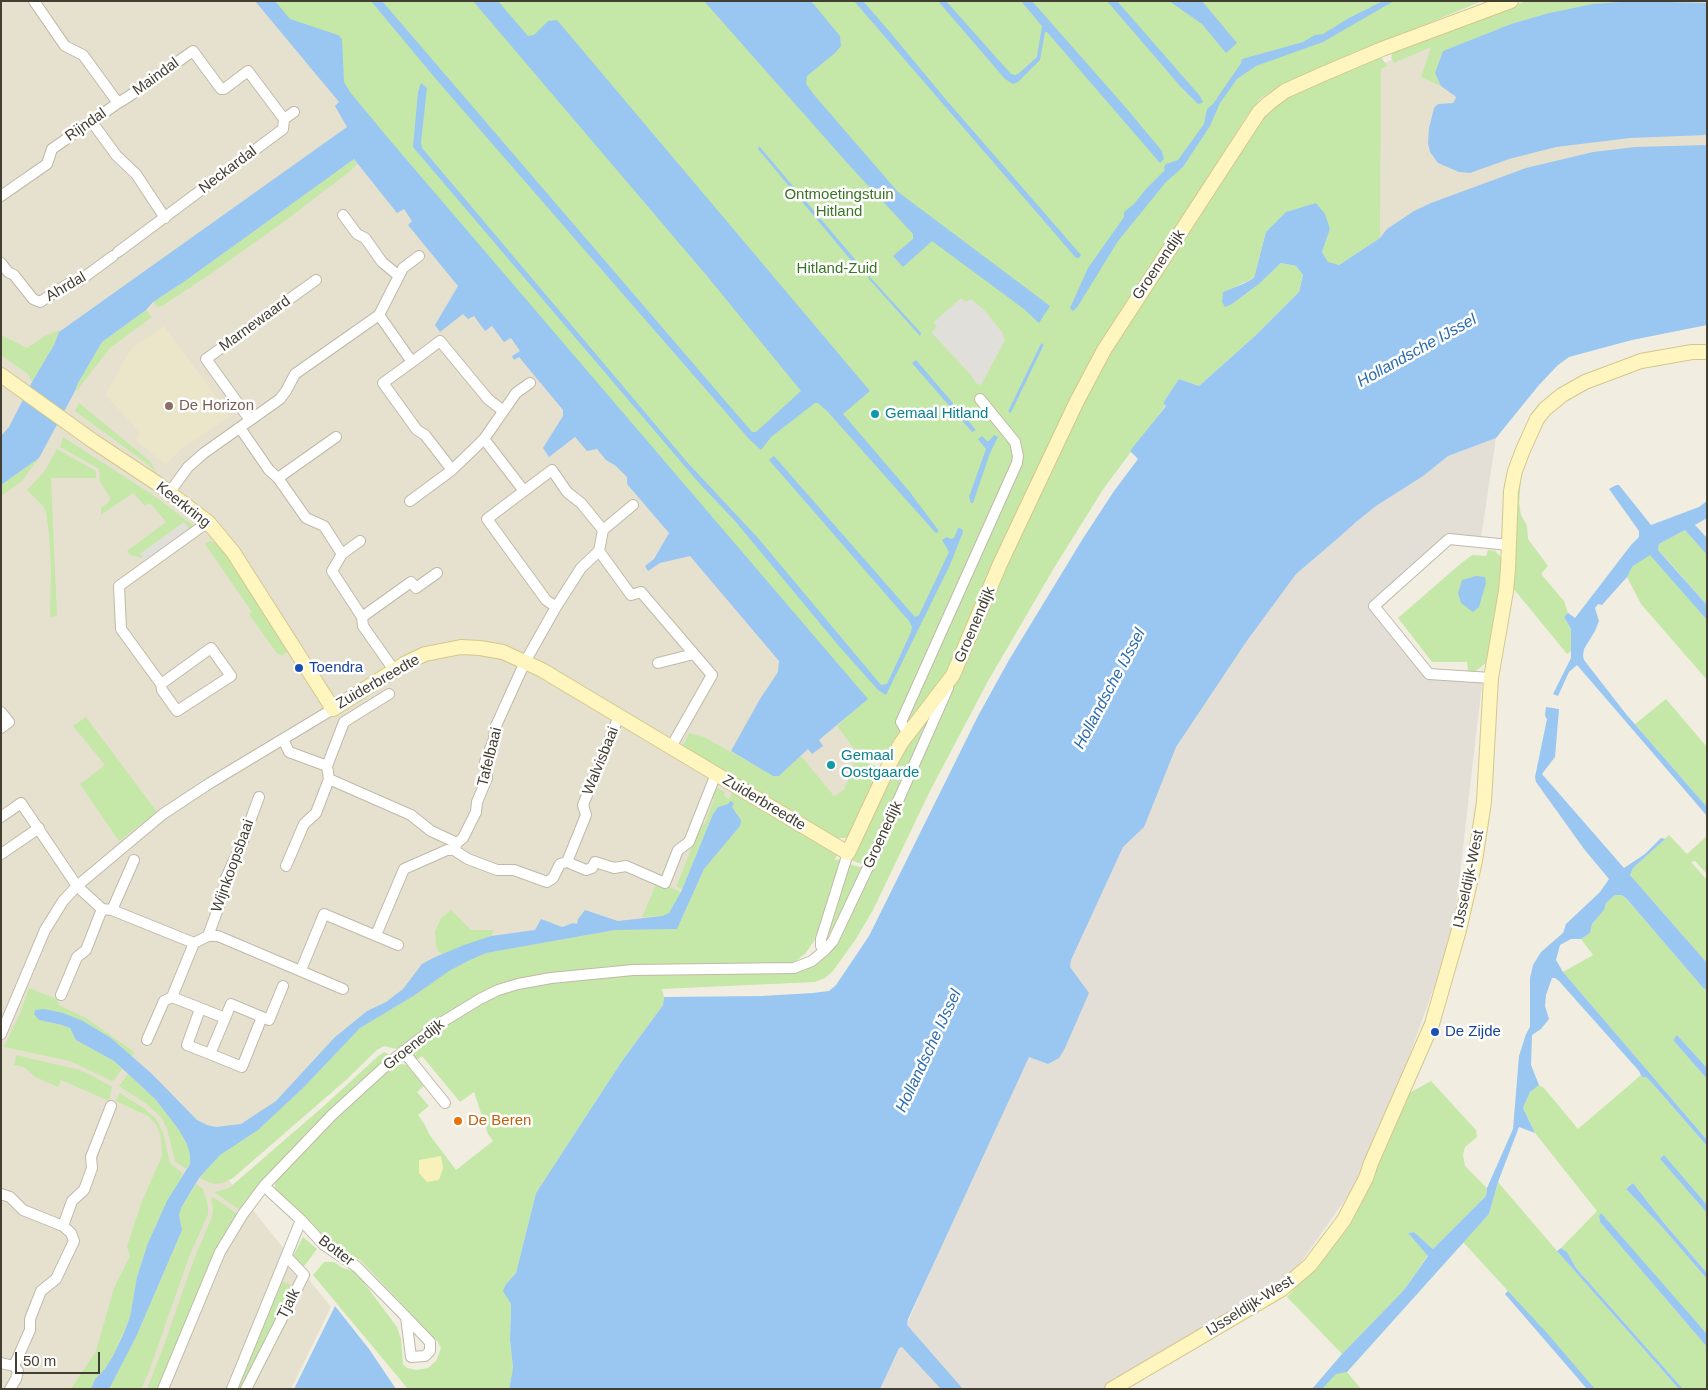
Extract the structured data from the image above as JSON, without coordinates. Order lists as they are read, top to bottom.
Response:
{
  "streets": {
    "street": [
      "Maindal",
      "Rijndal",
      "Neckardal",
      "Groenendijk",
      "Ahrdal",
      "Marnewaard",
      "Keerkring",
      "Zuiderbreedte",
      "Tafelbaai",
      "Walvisbaai",
      "Groenedijk",
      "Wijnkoopsbaai",
      "IJsseldijk-West",
      "Botter",
      "Tjalk"
    ]
  },
  "crossings": [
    ["Maindal", "Rijndal"],
    ["Maindal", "Neckardal"],
    ["Neckardal", "Ahrdal"],
    ["Groenendijk", "Groenedijk"],
    ["Keerkring", "Zuiderbreedte"],
    ["Zuiderbreedte", "Tafelbaai"],
    ["Zuiderbreedte", "Walvisbaai"],
    ["Zuiderbreedte", "Groenedijk"],
    ["Groenedijk", "Botter"],
    ["Botter", "Tjalk"]
  ],
  "water": ["Hollandsche IJssel"],
  "parks": ["Ontmoetingstuin Hitland", "Hitland-Zuid"],
  "places": [
    "De Horizon",
    "Gemaal Hitland",
    "Toendra",
    "Gemaal Oostgaarde",
    "De Zijde",
    "De Beren"
  ],
  "scale_bar": "50 m"
}
